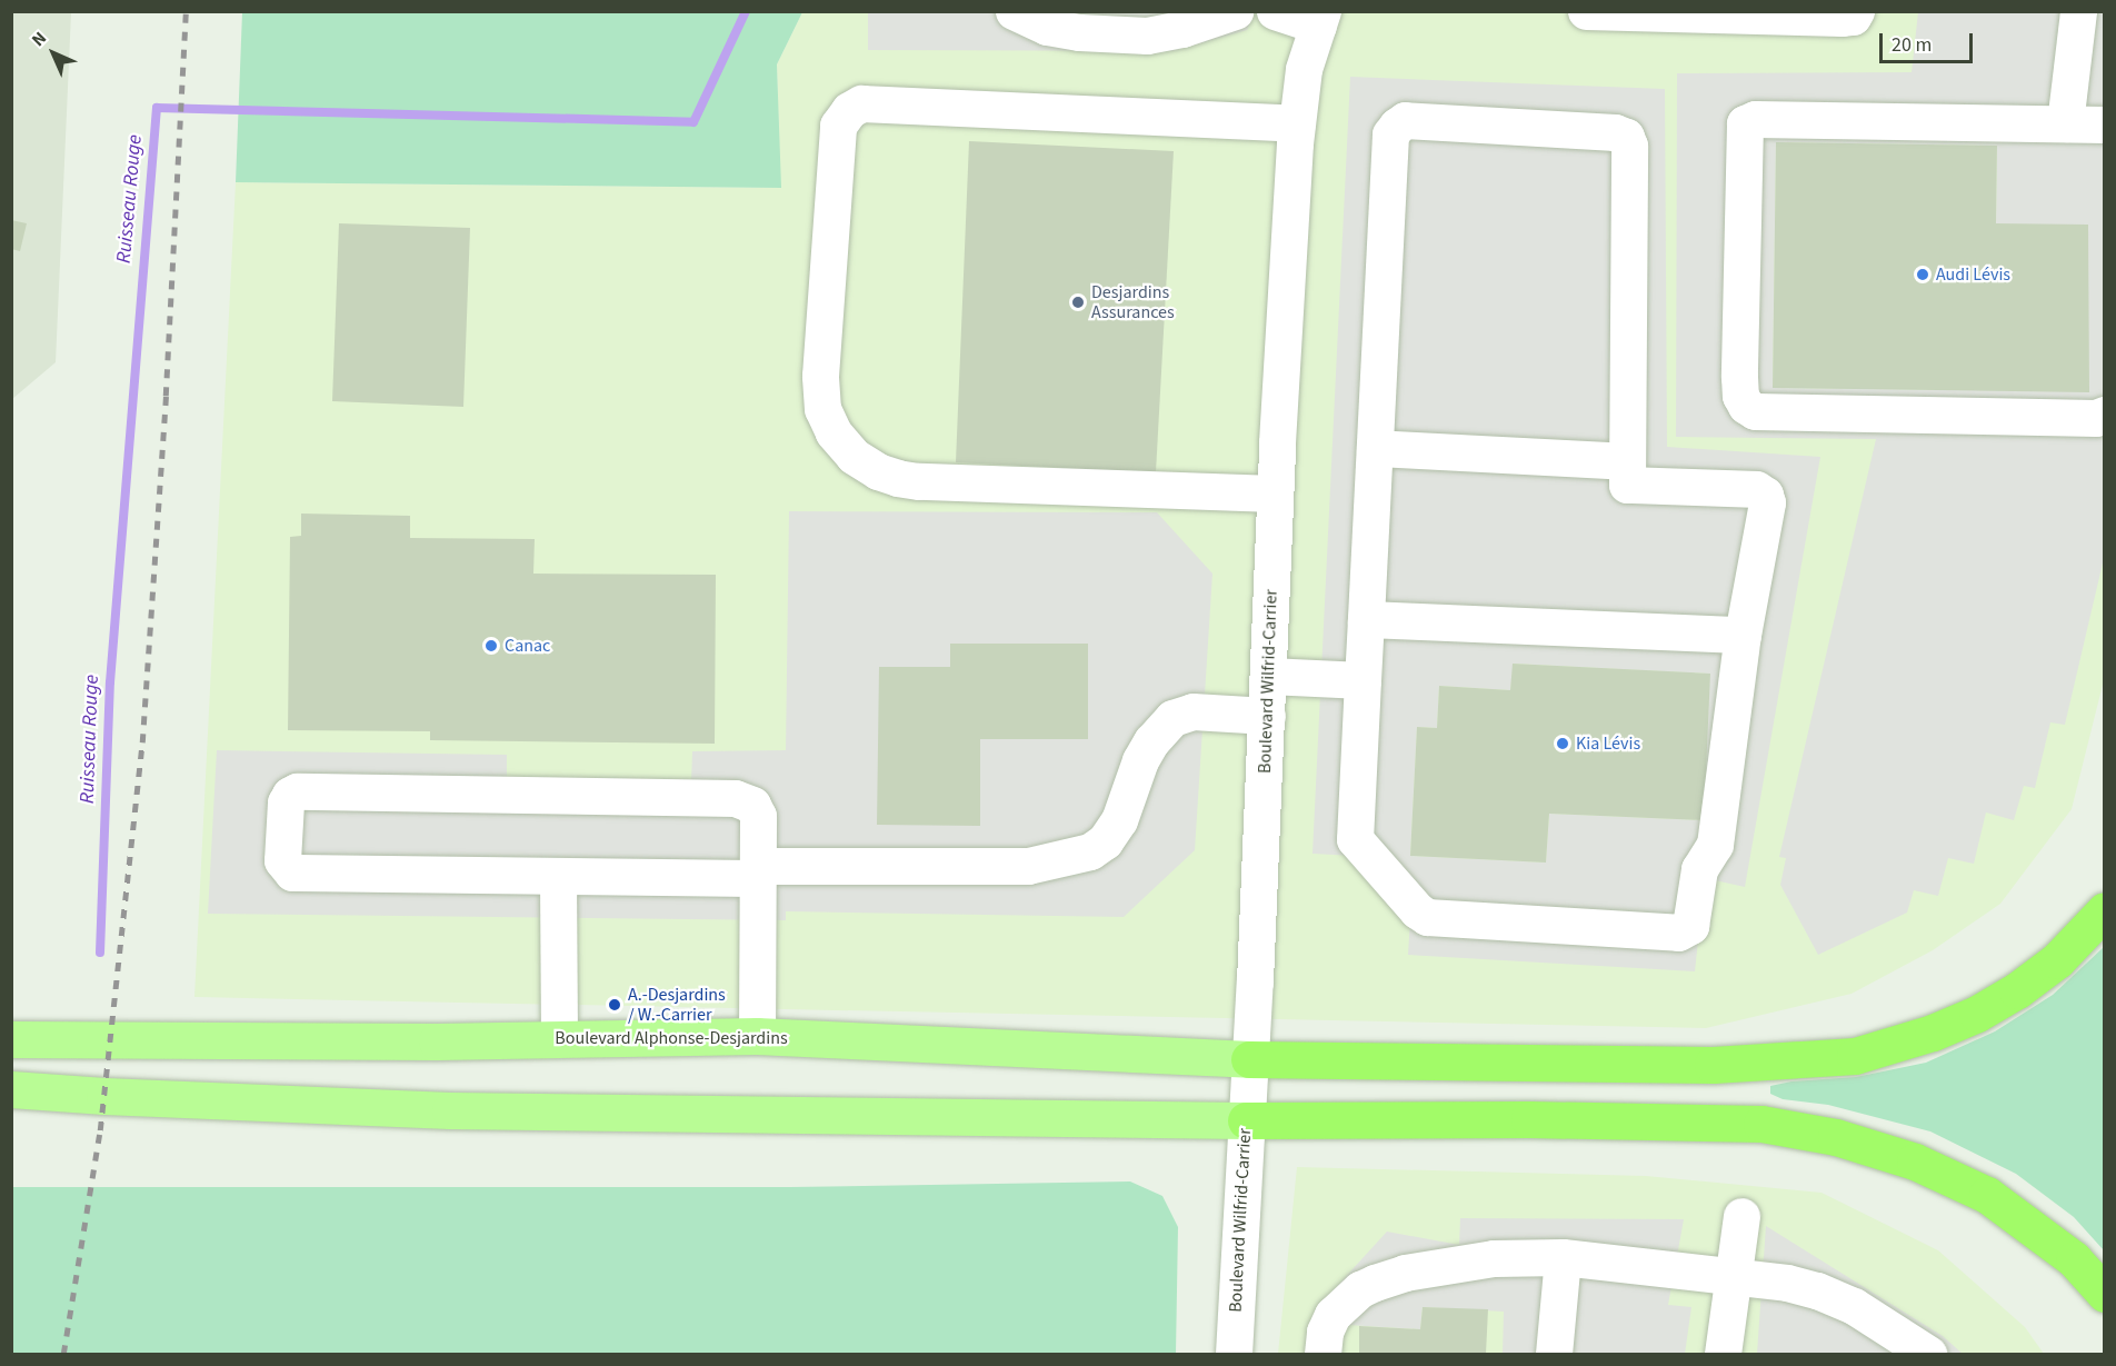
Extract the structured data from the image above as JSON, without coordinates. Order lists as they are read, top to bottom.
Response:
{
  "streets": {
    "main road": ["Boulevard Alphonse-Desjardins"],
    "street": ["Boulevard Wilfrid-Carrier"]
  },
  "crossings": [
    ["Boulevard Wilfrid-Carrier", "Boulevard Alphonse-Desjardins"]
  ],
  "water": ["Ruisseau Rouge"],
  "places": [
    "Audi Lévis",
    "Desjardins Assurances",
    "Canac",
    "Kia Lévis",
    "A.-Desjardins / W.-Carrier"
  ],
  "scale_bar": "20 m",
  "north": "top left"
}
